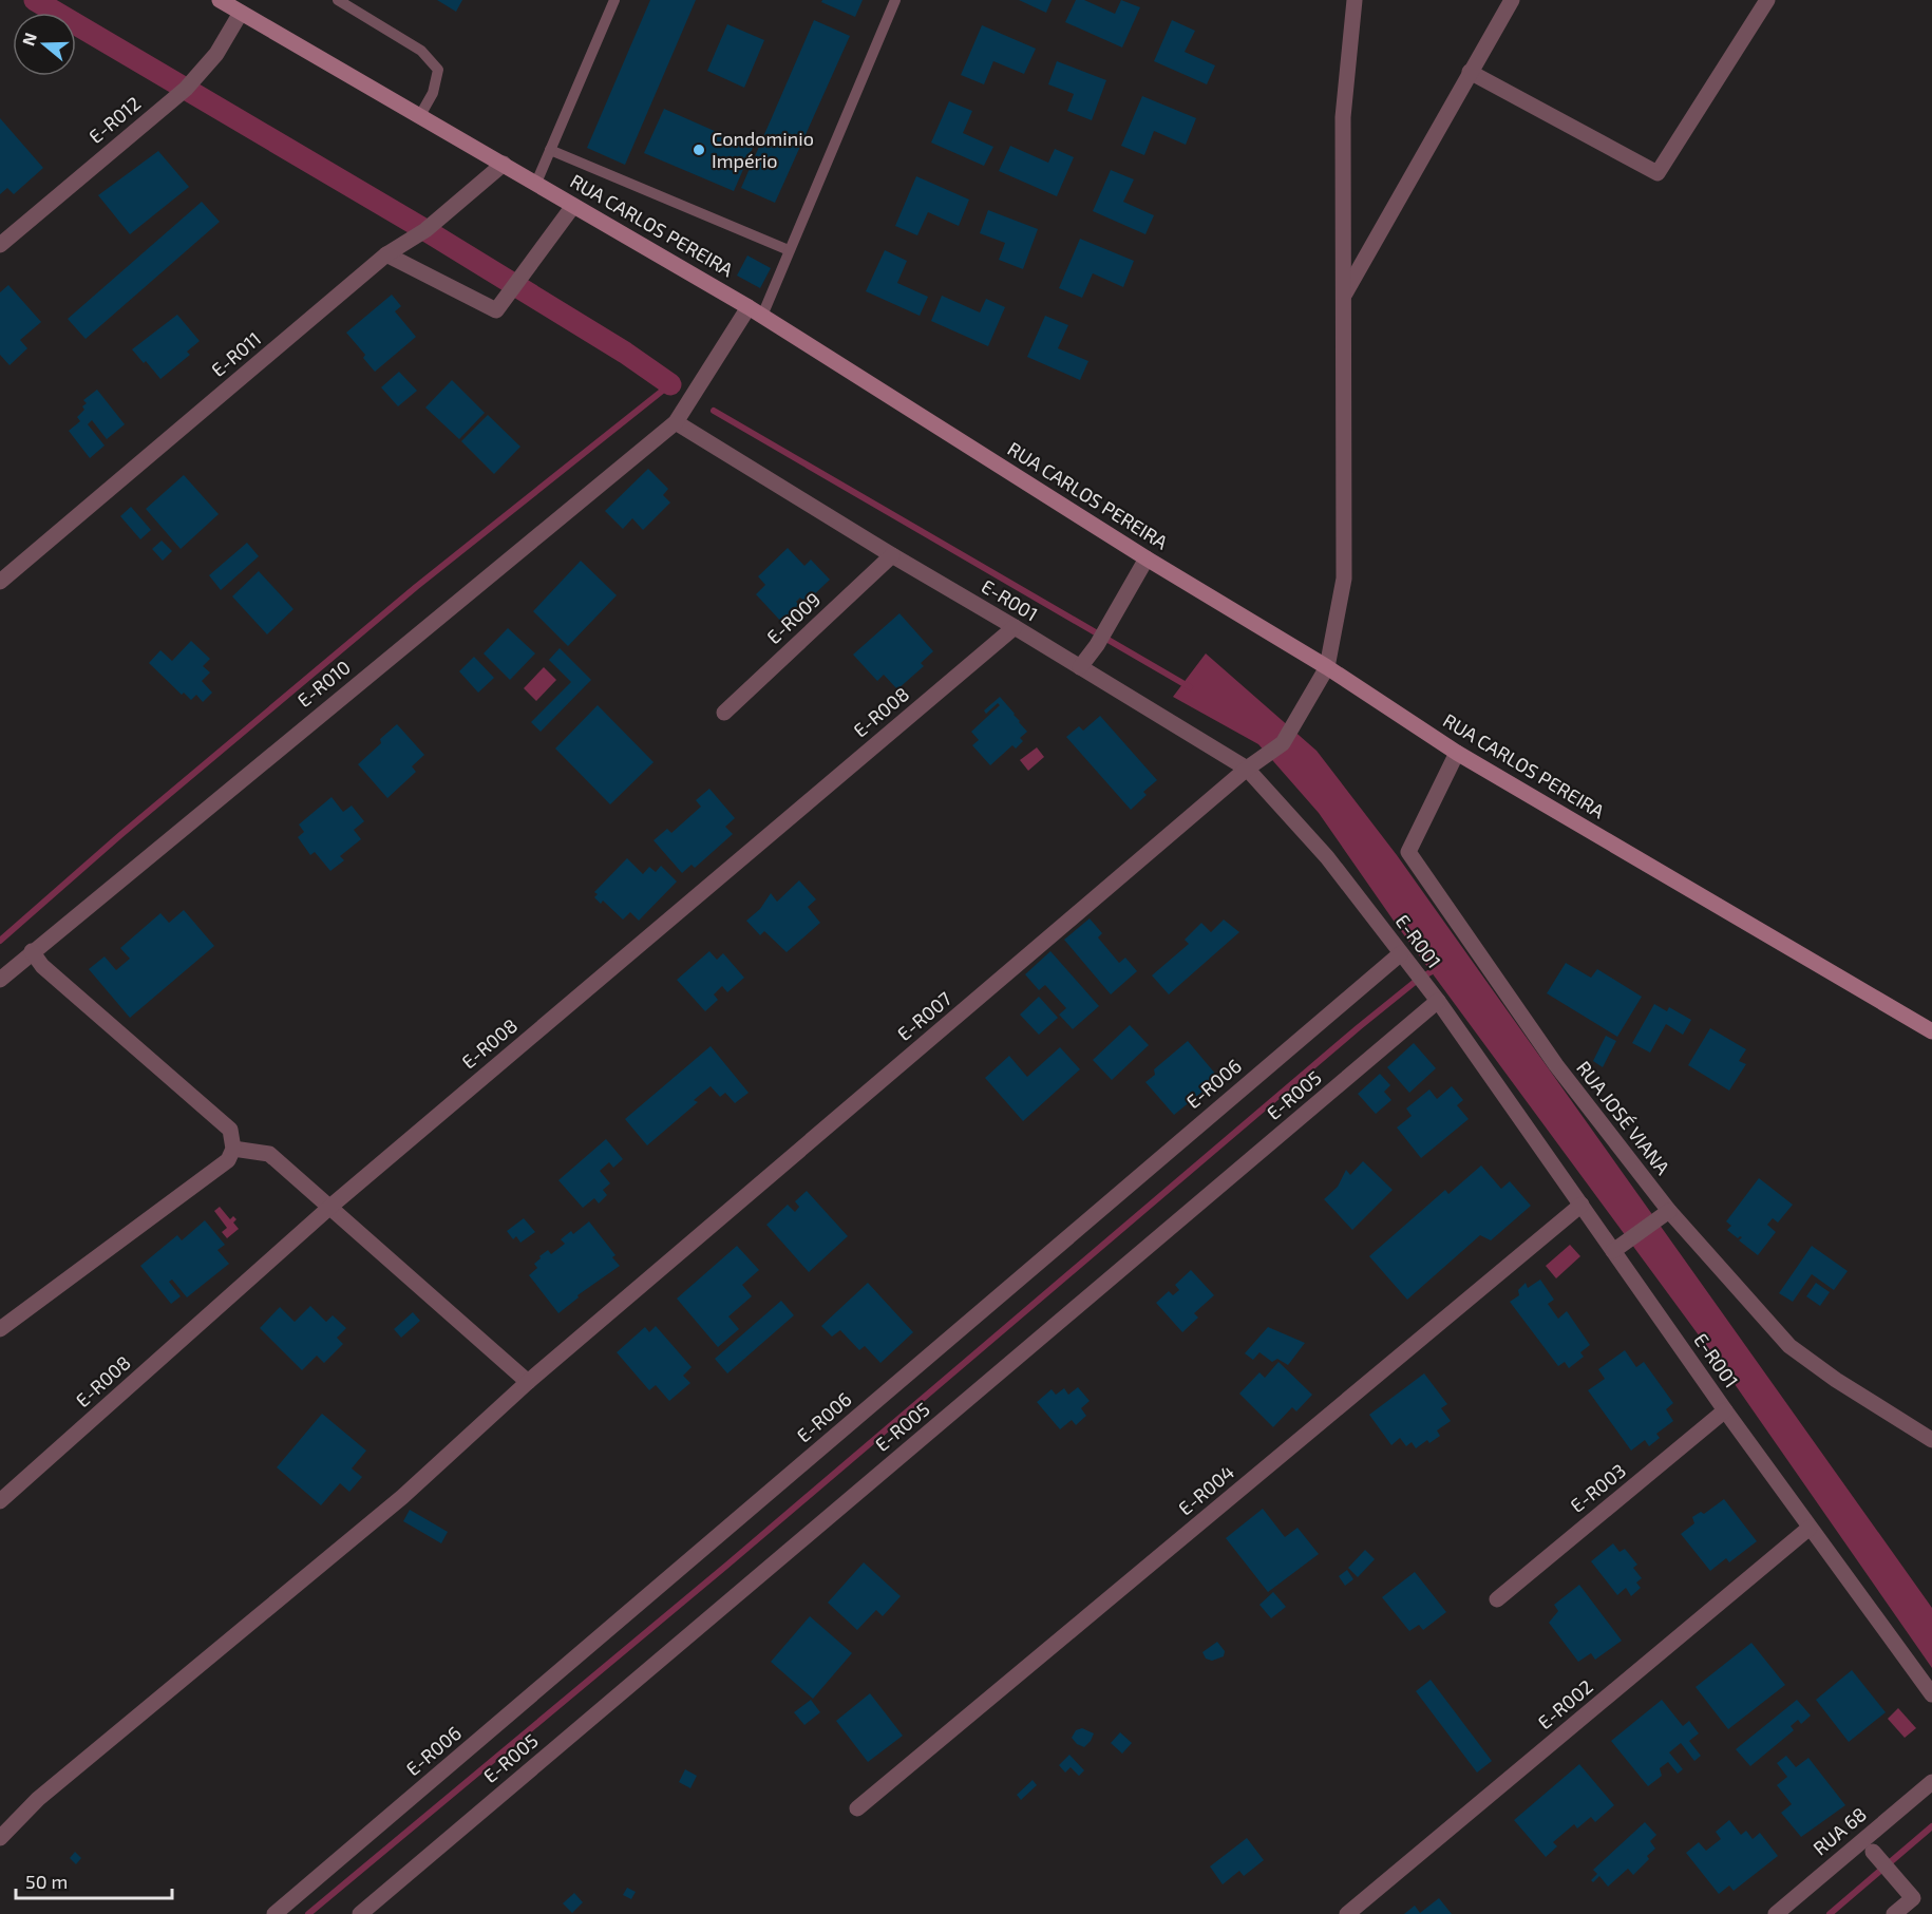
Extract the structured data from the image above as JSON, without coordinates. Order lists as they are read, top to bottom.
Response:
{
  "streets": {
    "street": [
      "E-R012",
      "RUA CARLOS PEREIRA",
      "E-R011",
      "E-R001",
      "E-R009",
      "E-R010",
      "E-R008",
      "E-R007",
      "E-R006",
      "E-R005",
      "RUA JOSÉ VIANA",
      "E-R003",
      "E-R004",
      "E-R002",
      "RUA 68"
    ]
  },
  "crossings": [
    ["E-R012", "RUA CARLOS PEREIRA"],
    ["RUA CARLOS PEREIRA", "E-R011"],
    ["RUA CARLOS PEREIRA", "E-R010"],
    ["RUA CARLOS PEREIRA", "E-R007"],
    ["RUA CARLOS PEREIRA", "RUA JOSÉ VIANA"],
    ["E-R001", "E-R009"],
    ["E-R001", "E-R010"],
    ["E-R001", "E-R008"],
    ["E-R001", "E-R007"],
    ["E-R001", "E-R006"],
    ["E-R001", "E-R005"],
    ["E-R001", "E-R003"],
    ["E-R001", "E-R004"],
    ["E-R001", "E-R002"]
  ],
  "places": ["Condominio Império"],
  "scale_bar": "50 m",
  "north": "left"
}
